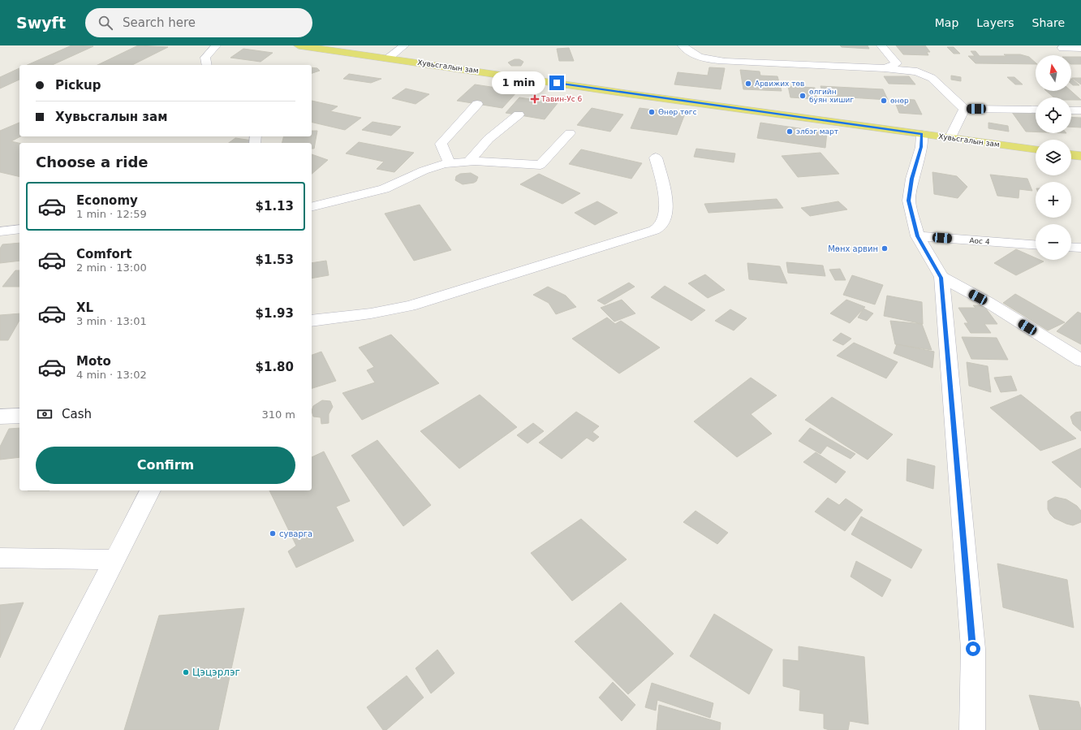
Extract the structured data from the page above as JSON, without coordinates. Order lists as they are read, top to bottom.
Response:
{
  "streets": {
    "main road": ["Хувьсгалын зам"],
    "street": ["Аос 4"]
  },
  "places": {
    "other": [
      "Арвижих төв",
      "өлгийн буян хишиг",
      "өнөр",
      "Өнөр төгс",
      "элбэг март",
      "Мөнх арвин",
      "суварга",
      "Цэцэрлэг"
    ],
    "health": ["Тавин-Ус 6"]
  },
  "north": "top",
  "page": {
    "header": "Swyft",
    "search": "Search here",
    "nav": ["Map", "Layers", "Share"],
    "map_buttons": ["+", "−"],
    "banner": ["Pickup", "Хувьсгалын зам"],
    "bubble": "1 min",
    "heading": "Choose a ride",
    "list": [
      {
        "name": "Economy",
        "note": "1 min · 12:59",
        "value": "$1.13"
      },
      {
        "name": "Comfort",
        "note": "2 min · 13:00",
        "value": "$1.53"
      },
      {
        "name": "XL",
        "note": "3 min · 13:01",
        "value": "$1.93"
      },
      {
        "name": "Moto",
        "note": "4 min · 13:02",
        "value": "$1.80"
      }
    ],
    "pay": ["Cash", "310 m"],
    "buttons": "Confirm"
  }
}
